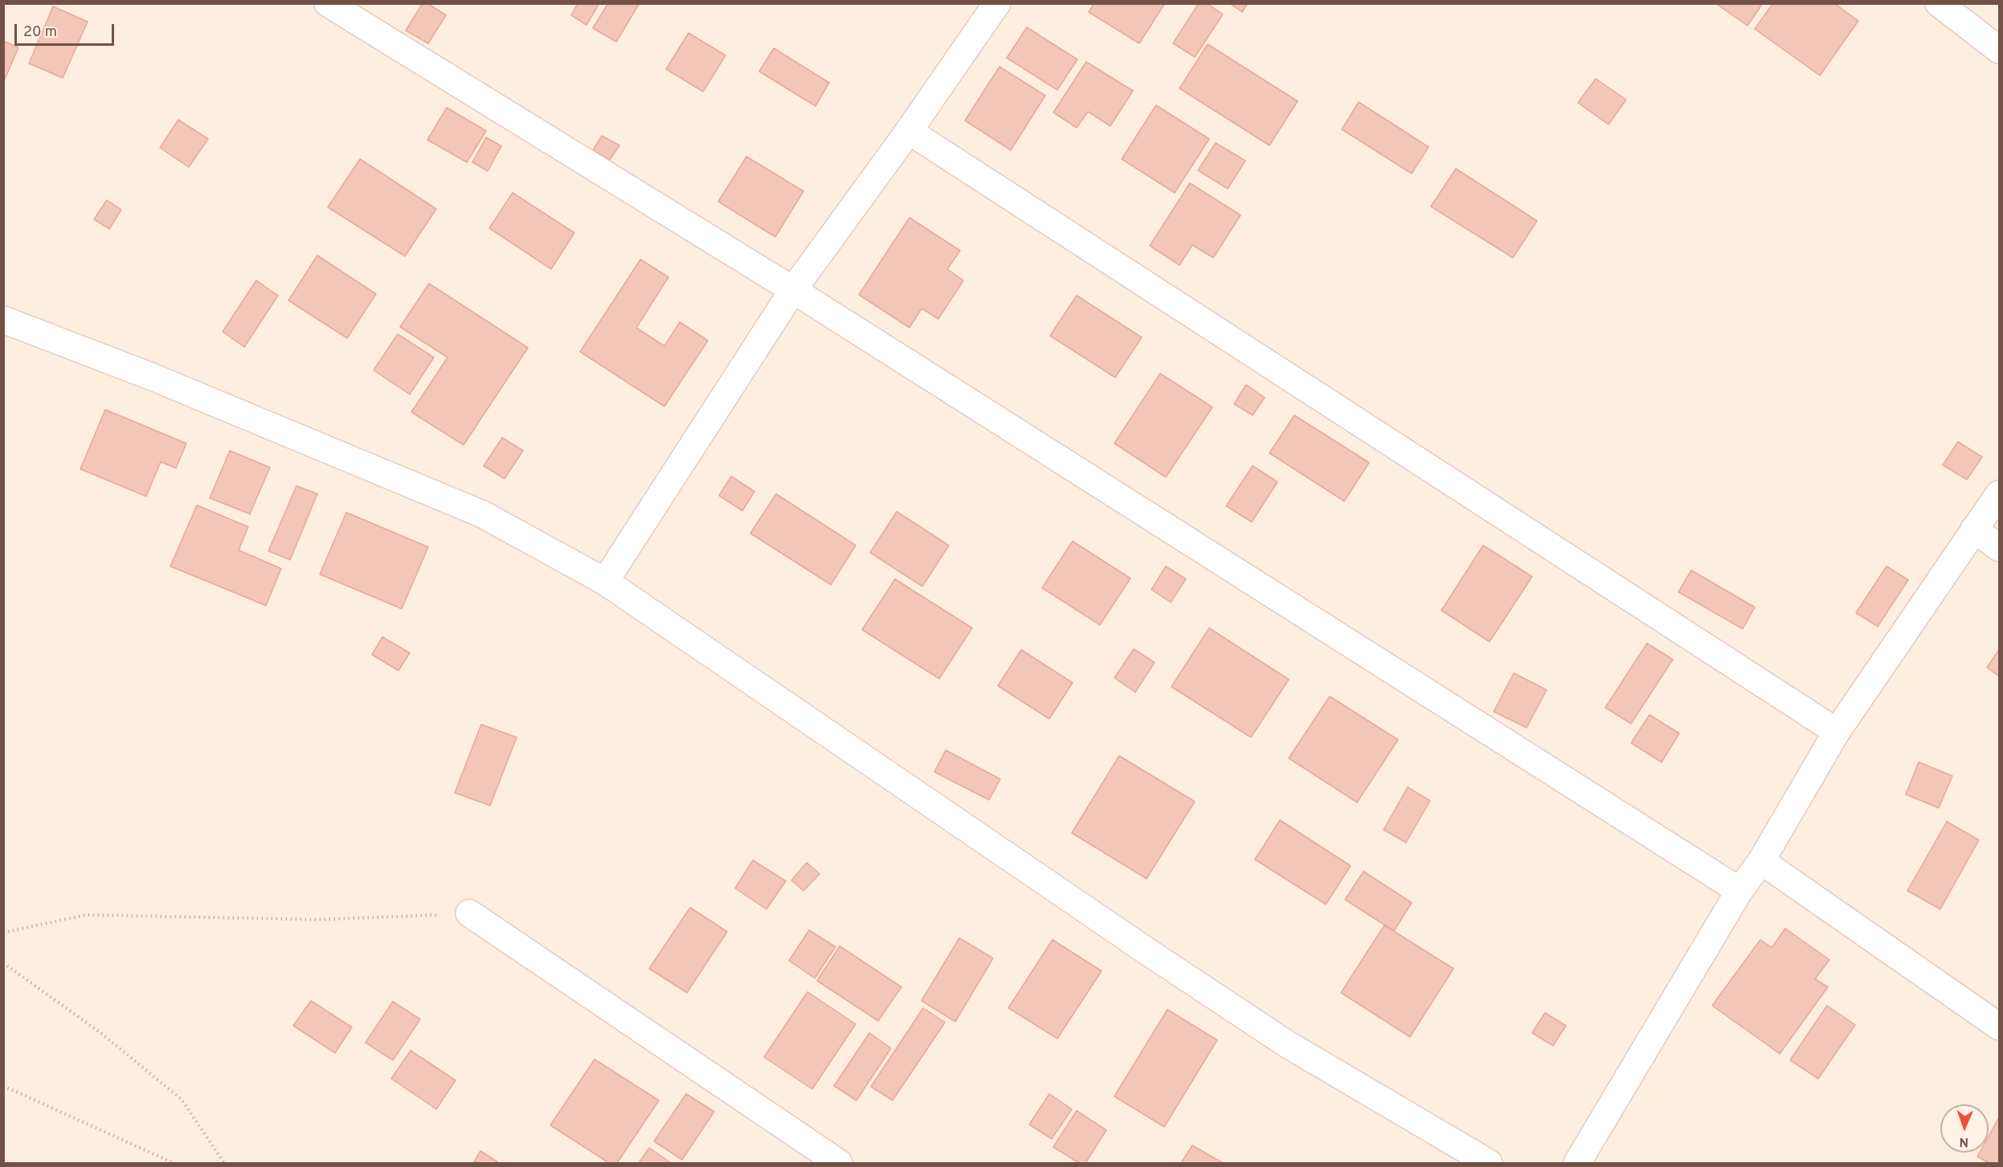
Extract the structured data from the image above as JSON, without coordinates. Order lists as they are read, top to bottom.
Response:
{
  "scale_bar": "20 m",
  "north": "bottom"
}
